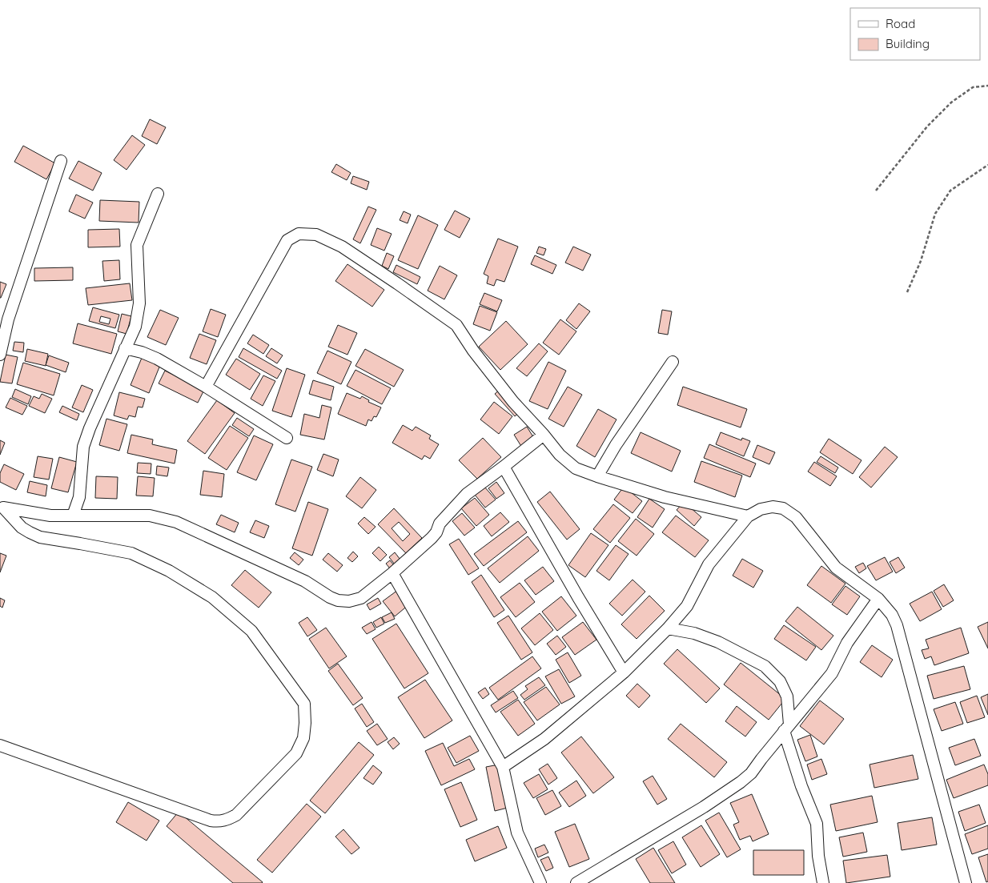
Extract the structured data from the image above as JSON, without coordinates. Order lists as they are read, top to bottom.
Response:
{
  "legend": ["Road", "Building"]
}
